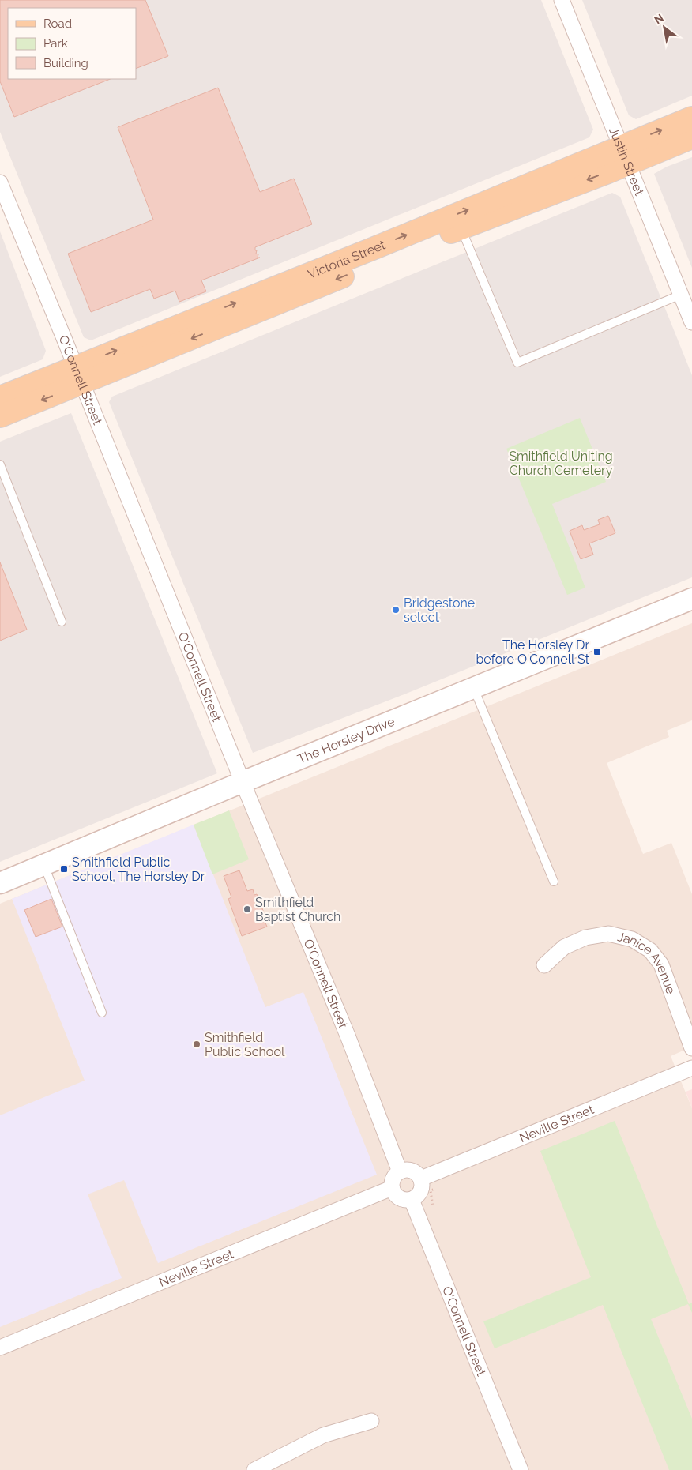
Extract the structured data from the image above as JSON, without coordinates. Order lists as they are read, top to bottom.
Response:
{
  "streets": {
    "main road": ["Victoria Street", "The Horsley Drive"],
    "street": [
      "Justin Street",
      "O'Connell Street",
      "Janice Avenue",
      "Neville Street"
    ]
  },
  "crossings": [
    ["Justin Street", "Victoria Street"],
    ["Victoria Street", "O'Connell Street"],
    ["O'Connell Street", "The Horsley Drive"],
    ["O'Connell Street", "Neville Street"]
  ],
  "parks": ["Smithfield Uniting Church Cemetery"],
  "places": {
    "other": ["Bridgestone select", "Smithfield Baptist Church", "Smithfield Public School"],
    "transit": ["The Horsley Dr before O'Connell St", "Smithfield Public School, The Horsley Dr"]
  },
  "legend": ["Road", "Park", "Building"],
  "north": "top left"
}
